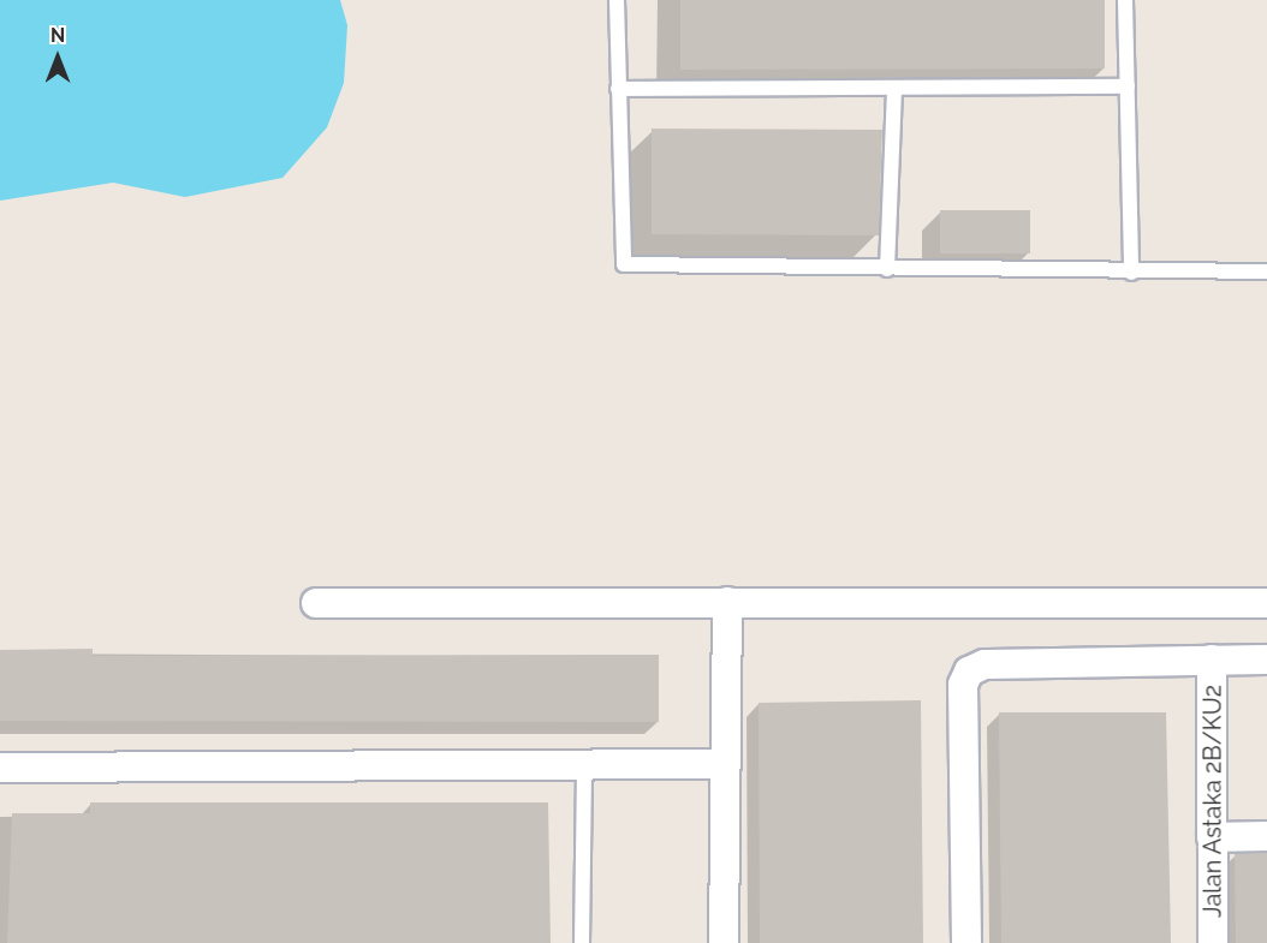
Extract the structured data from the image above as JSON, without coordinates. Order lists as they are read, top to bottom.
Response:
{
  "streets": {
    "street": ["Jalan Astaka 2B/KU2"]
  },
  "north": "top"
}
